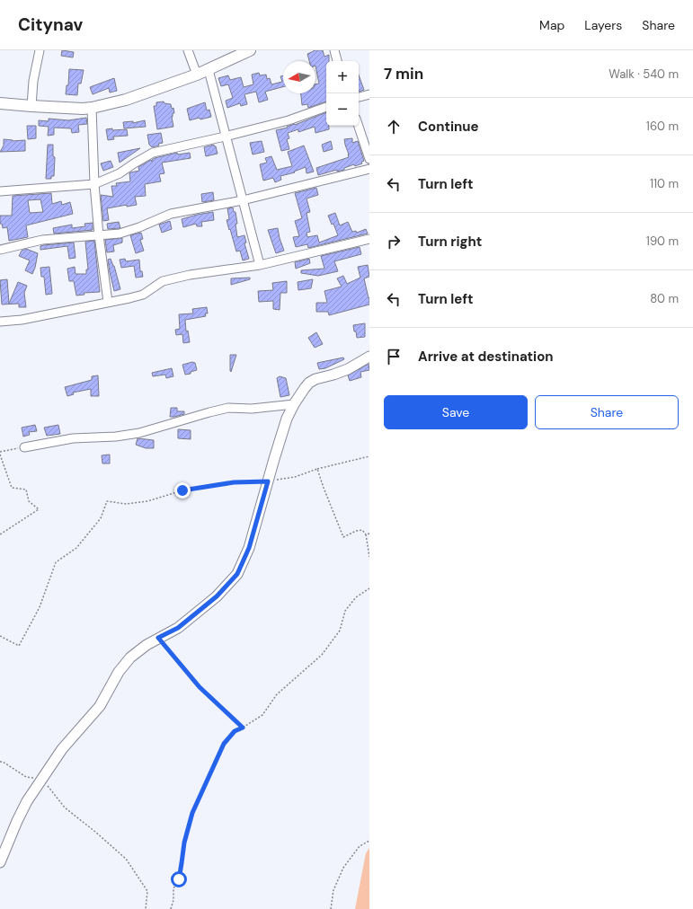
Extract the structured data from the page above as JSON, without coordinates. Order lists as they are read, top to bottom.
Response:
{
  "north": "left",
  "page": {
    "header": "Citynav",
    "nav": ["Map", "Layers", "Share"],
    "heading": ["7 min", "Walk · 540 m"],
    "map_buttons": ["+", "−"],
    "list": [
      ["Continue", "160 m"],
      ["Turn left", "110 m"],
      ["Turn right", "190 m"],
      ["Turn left", "80 m"],
      "Arrive at destination"
    ],
    "buttons": ["Save", "Share"]
  }
}
